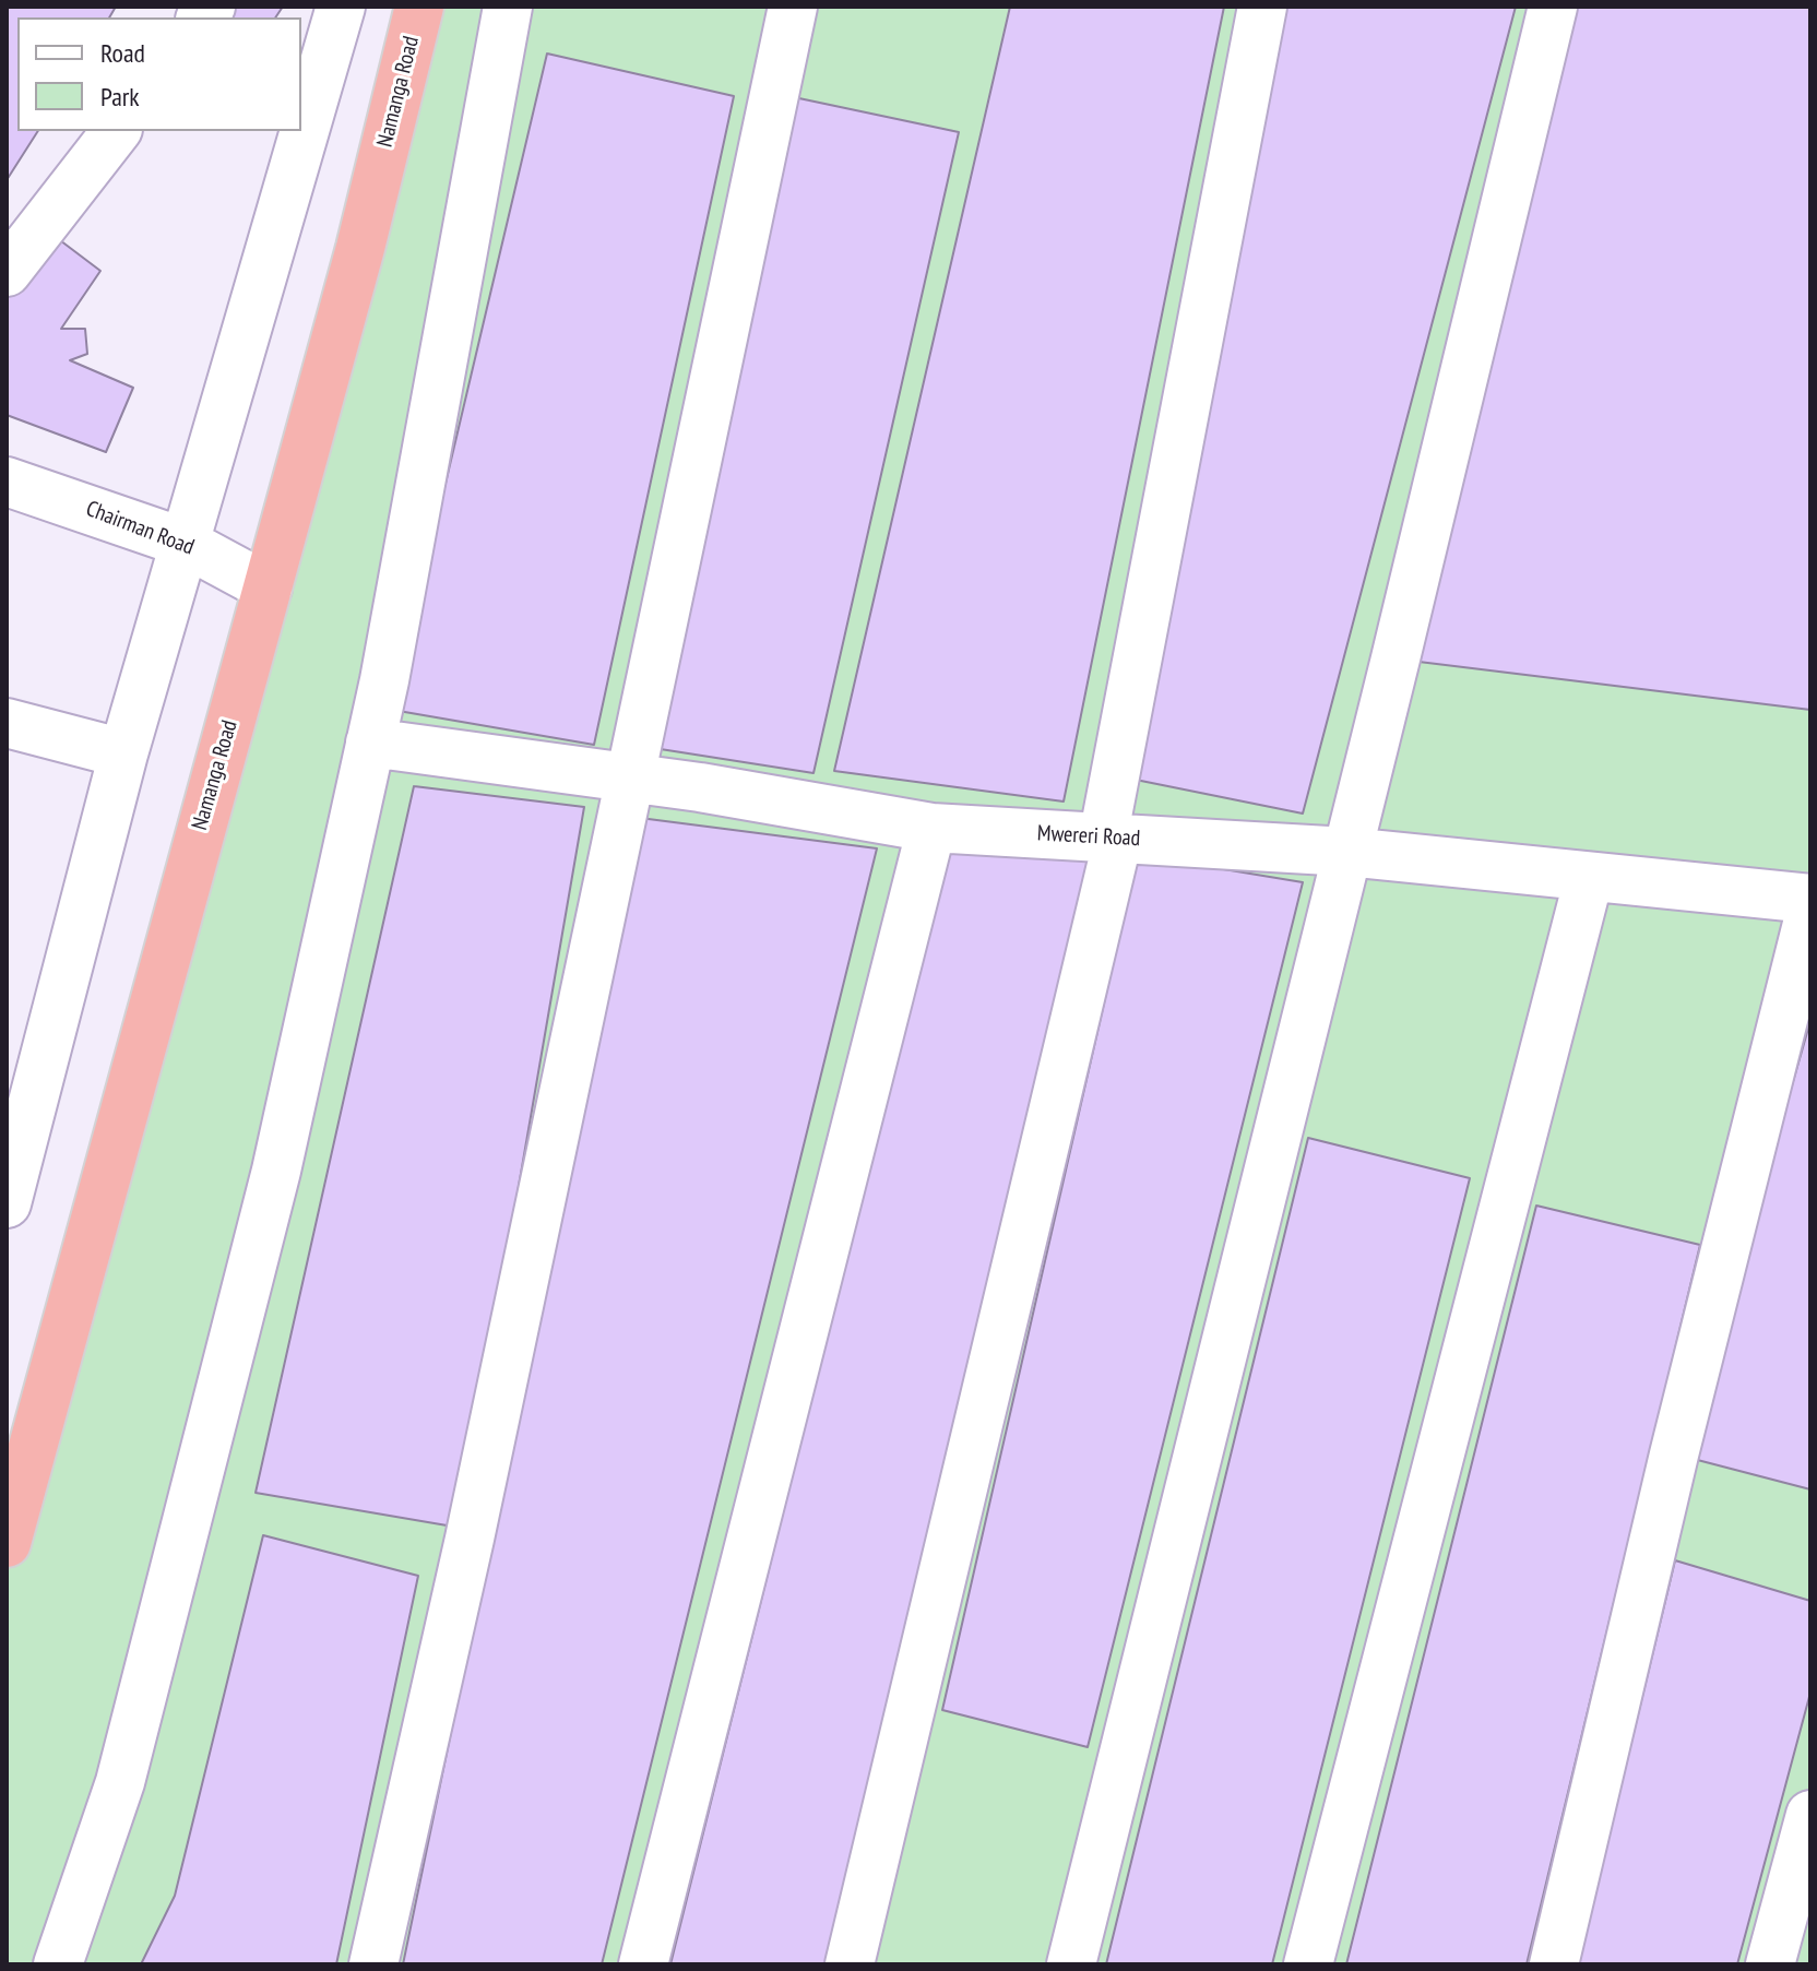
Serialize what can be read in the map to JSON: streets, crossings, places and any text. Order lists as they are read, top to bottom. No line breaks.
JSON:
{"streets":{"highway":["Namanga Road"],"street":["Chairman Road","Mwereri Road"]},"crossings":[["Namanga Road","Chairman Road"]],"legend":["Road","Park"]}
